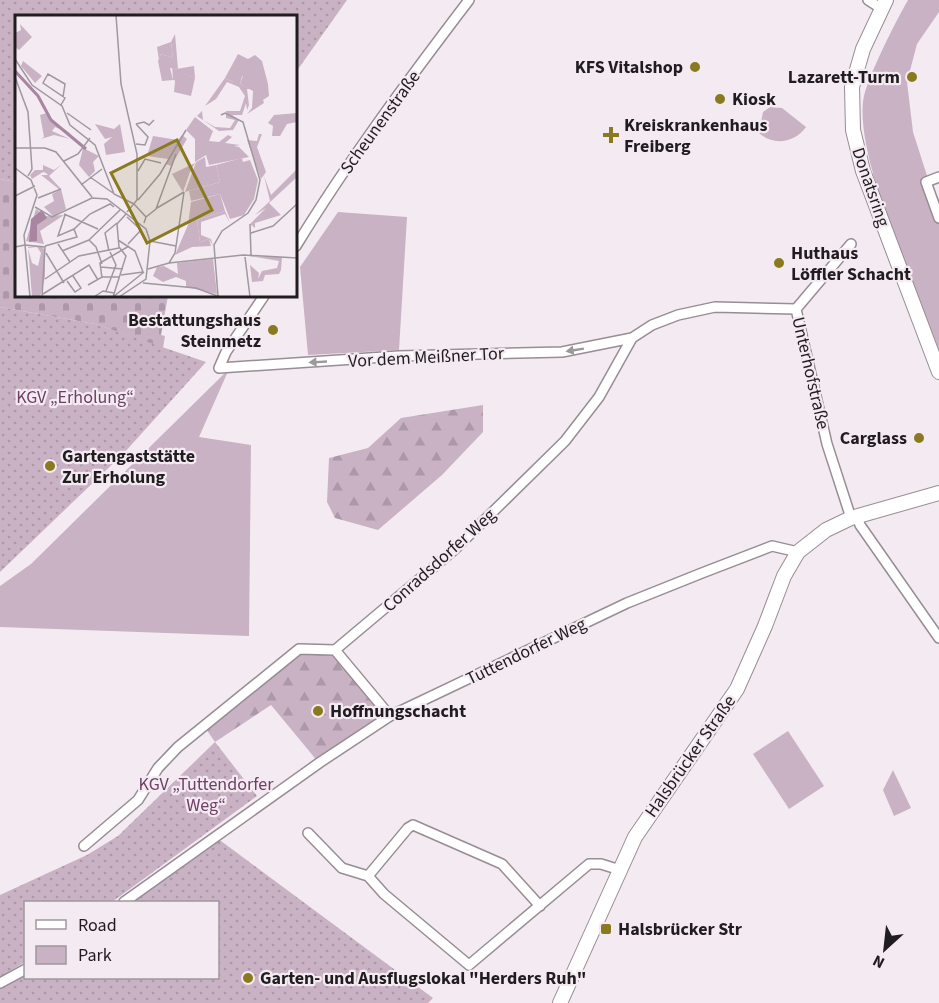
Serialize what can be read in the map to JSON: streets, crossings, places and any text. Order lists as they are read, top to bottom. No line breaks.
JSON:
{"streets":{"main road":["Donatsring","Halsbrücker Straße"],"street":["Scheunenstraße","Vor dem Meißner Tor","Unterhofstraße","Conradsdorfer Weg","Tuttendorfer Weg"]},"crossings":[["Vor dem Meißner Tor","Conradsdorfer Weg"],["Unterhofstraße","Halsbrücker Straße"],["Tuttendorfer Weg","Halsbrücker Straße"]],"parks":["KGV „Erholung“","KGV „Tuttendorfer Weg“"],"places":{"other":["KFS Vitalshop","Lazarett-Turm","Kiosk","Huthaus Löffler Schacht","Bestattungshaus Steinmetz","Carglass","Gartengaststätte Zur Erholung","Hoffnungschacht","Garten- und Ausflugslokal \"Herders Ruh\""],"health":["Kreiskrankenhaus Freiberg"],"transit":["Halsbrücker Str"]},"legend":["Road","Park"],"north":"bottom left"}
